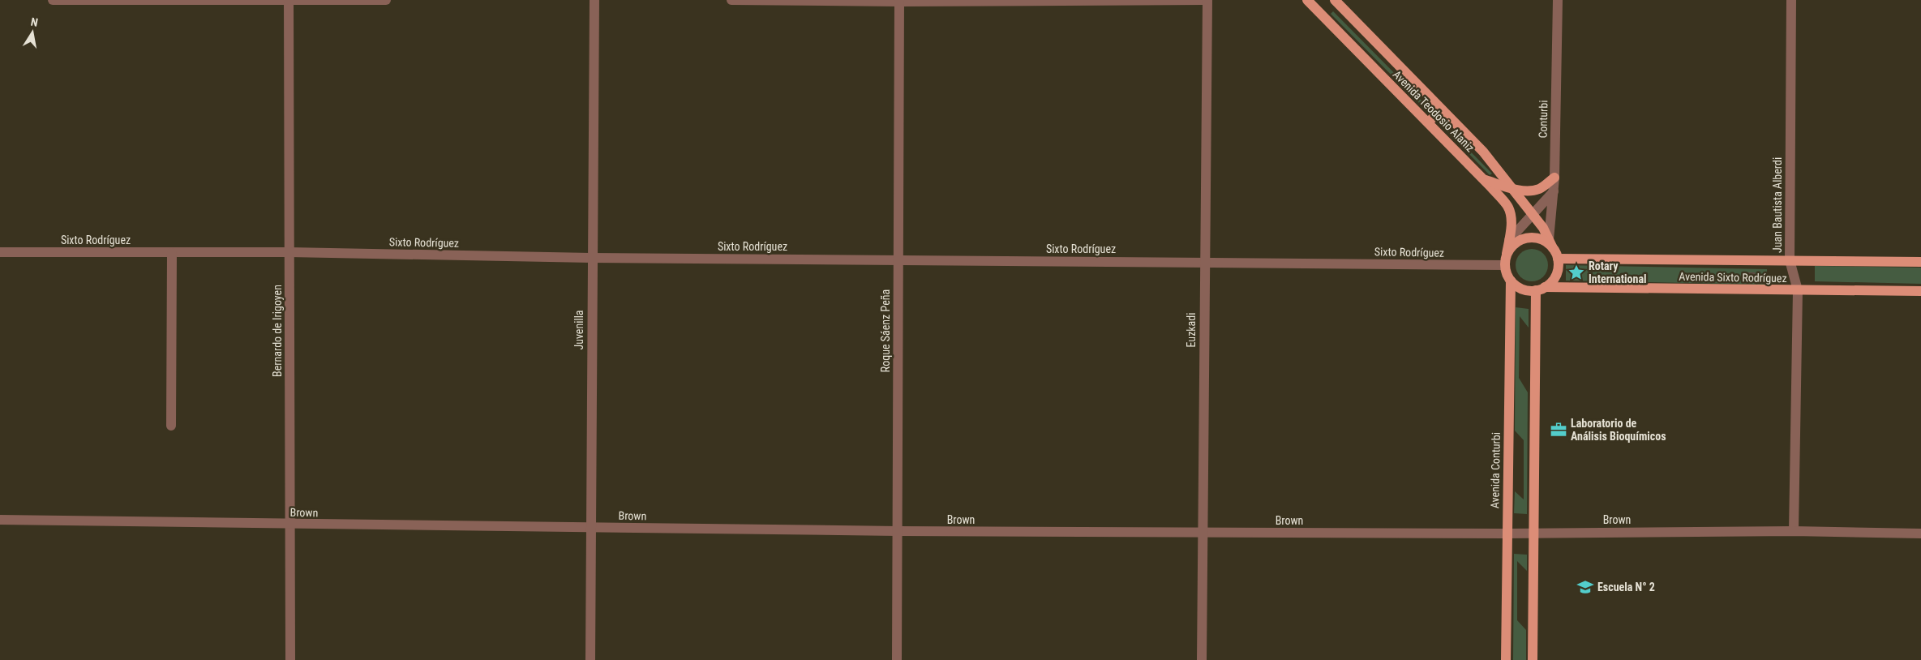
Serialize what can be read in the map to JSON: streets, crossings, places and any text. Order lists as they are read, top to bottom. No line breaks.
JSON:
{"streets":{"main road":["Avenida Teodosio Alaniz","Avenida Sixto Rodríguez","Avenida Conturbi"],"street":["Conturbi","Juan Bautista Alberdi","Sixto Rodríguez","Juvenilla","Euzkadi","Bernardo de Irigoyen","Roque Sáenz Peña","Brown"]},"crossings":[["Avenida Teodosio Alaniz","Conturbi"],["Avenida Teodosio Alaniz","Sixto Rodríguez"],["Avenida Teodosio Alaniz","Avenida Sixto Rodríguez"],["Avenida Teodosio Alaniz","Avenida Conturbi"],["Conturbi","Sixto Rodríguez"],["Conturbi","Avenida Sixto Rodríguez"],["Conturbi","Avenida Conturbi"],["Juan Bautista Alberdi","Avenida Sixto Rodríguez"],["Juan Bautista Alberdi","Brown"],["Sixto Rodríguez","Avenida Sixto Rodríguez"],["Sixto Rodríguez","Juvenilla"],["Sixto Rodríguez","Euzkadi"],["Sixto Rodríguez","Bernardo de Irigoyen"],["Sixto Rodríguez","Roque Sáenz Peña"],["Sixto Rodríguez","Avenida Conturbi"],["Avenida Sixto Rodríguez","Avenida Conturbi"],["Juvenilla","Brown"],["Euzkadi","Brown"],["Bernardo de Irigoyen","Brown"],["Roque Sáenz Peña","Brown"],["Avenida Conturbi","Brown"]],"places":{"place":["Rotary International"],"office":["Laboratorio de Análisis Bioquímicos"],"school or university":["Escuela N° 2"]},"north":"top"}
